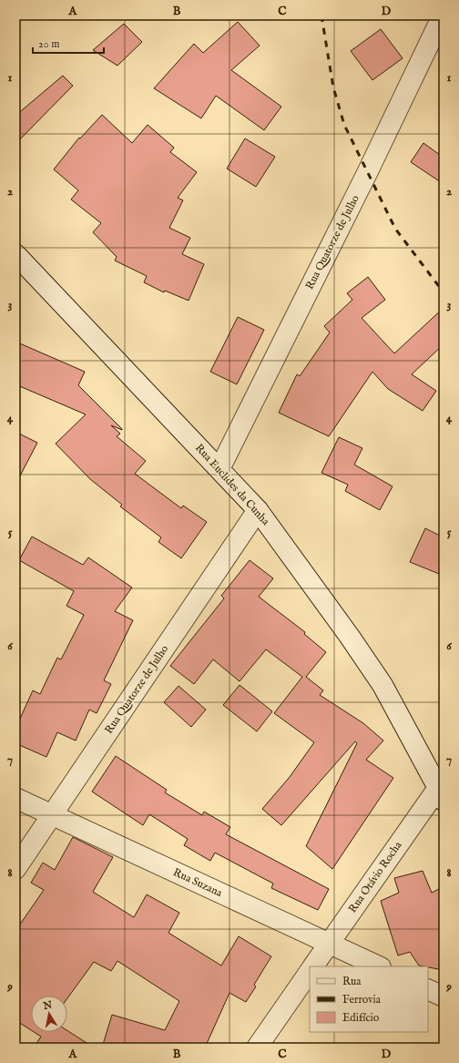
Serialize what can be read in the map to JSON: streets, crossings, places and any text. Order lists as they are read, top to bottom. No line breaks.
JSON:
{"streets":{"street":["Rua Quatorze de Julho","Rua Euclides da Cunha","Rua Otávio Rocha","Rua Suzana"]},"crossings":[["Rua Quatorze de Julho","Rua Euclides da Cunha"],["Rua Quatorze de Julho","Rua Suzana"],["Rua Euclides da Cunha","Rua Otávio Rocha"],["Rua Otávio Rocha","Rua Suzana"]],"legend":["Rua","Ferrovia","Edifício"],"scale_bar":"20 m","north":"top","grid":{"columns":["A","B","C","D"],"rows":["1","2","3","4","5","6","7","8","9"]}}
